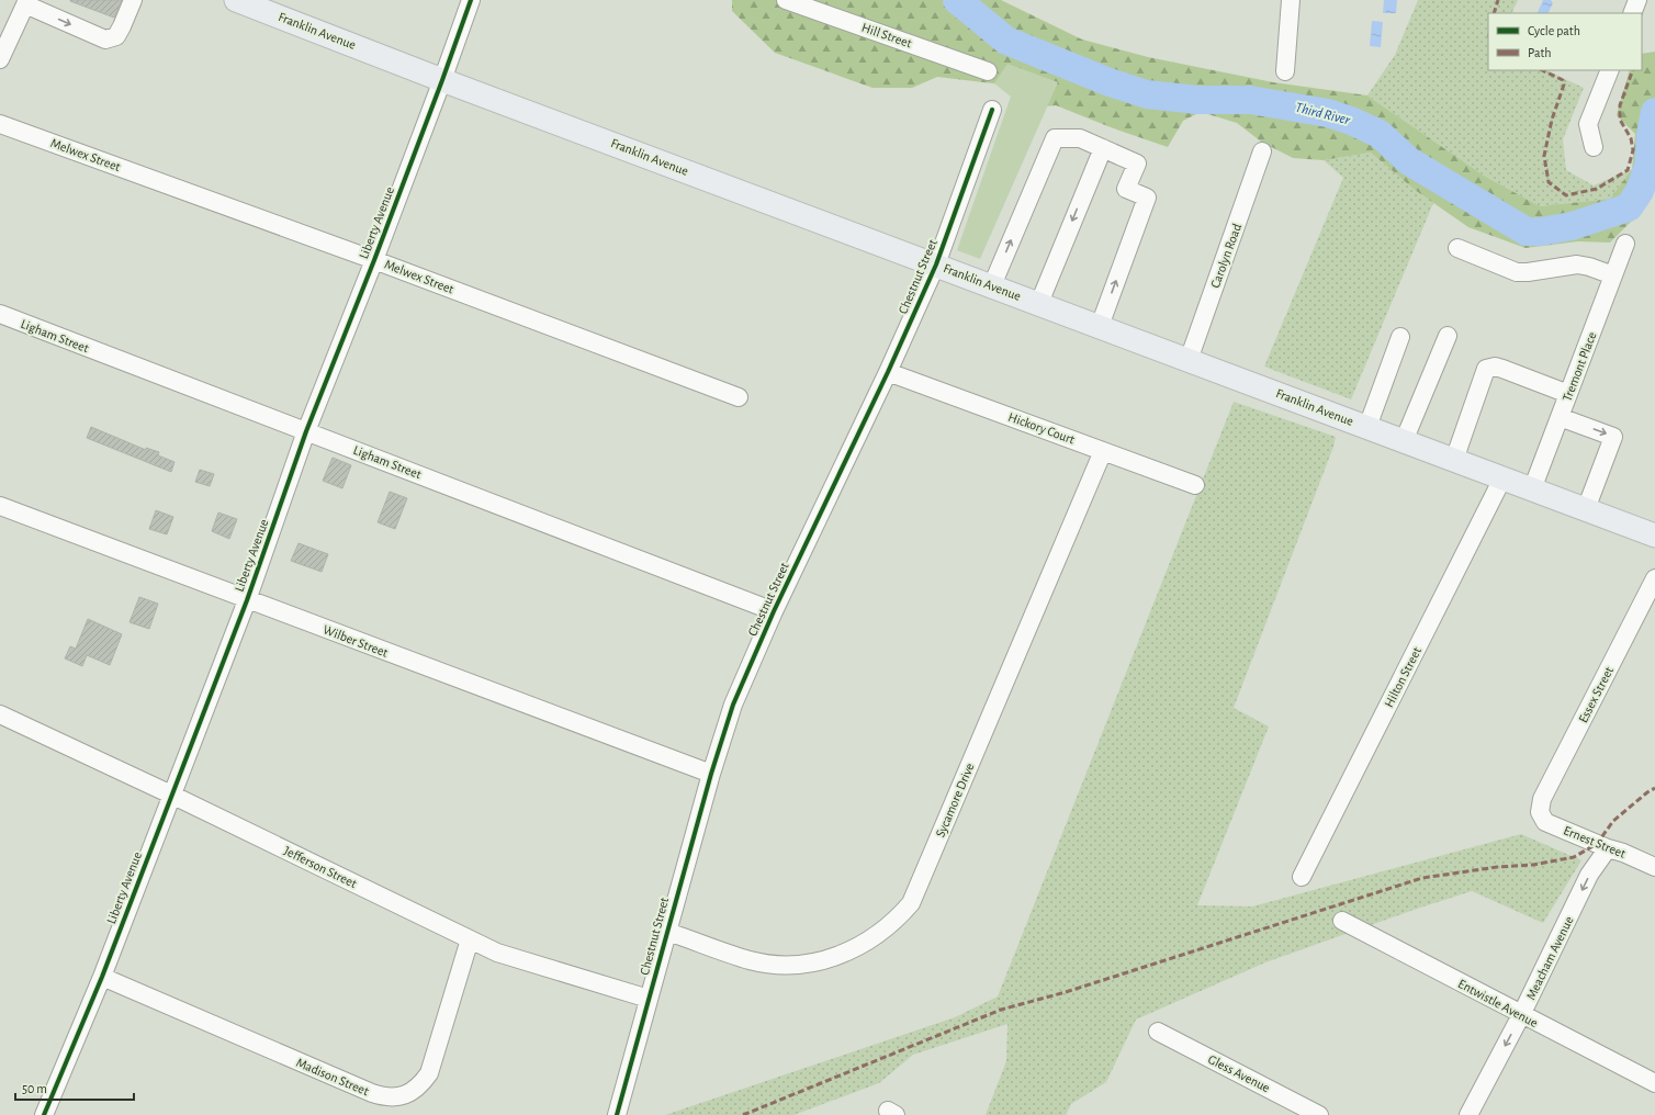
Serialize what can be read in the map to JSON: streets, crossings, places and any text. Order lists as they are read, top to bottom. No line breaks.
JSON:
{"streets":{"main road":["Franklin Avenue"],"street":["Hill Street","Melwex Street","Liberty Avenue","Carolyn Road","Chestnut Street","Ligham Street","Tremont Place","Hickory Court","Wilber Street","Hilton Street","Essex Street","Sycamore Drive","Ernest Street","Jefferson Street","Meacham Avenue","Entwistle Avenue","Gless Avenue","Madison Street"]},"crossings":[["Franklin Avenue","Liberty Avenue"],["Franklin Avenue","Carolyn Road"],["Franklin Avenue","Chestnut Street"],["Franklin Avenue","Tremont Place"],["Franklin Avenue","Hilton Street"],["Melwex Street","Liberty Avenue"],["Liberty Avenue","Ligham Street"],["Liberty Avenue","Wilber Street"],["Liberty Avenue","Jefferson Street"],["Liberty Avenue","Madison Street"],["Chestnut Street","Ligham Street"],["Chestnut Street","Hickory Court"],["Chestnut Street","Wilber Street"],["Chestnut Street","Sycamore Drive"],["Chestnut Street","Jefferson Street"],["Hickory Court","Sycamore Drive"],["Essex Street","Ernest Street"],["Ernest Street","Meacham Avenue"],["Jefferson Street","Madison Street"],["Meacham Avenue","Entwistle Avenue"]],"one_way":["Meacham Avenue"],"water":["Third River"],"legend":["Cycle path","Path"],"scale_bar":"50 m"}
